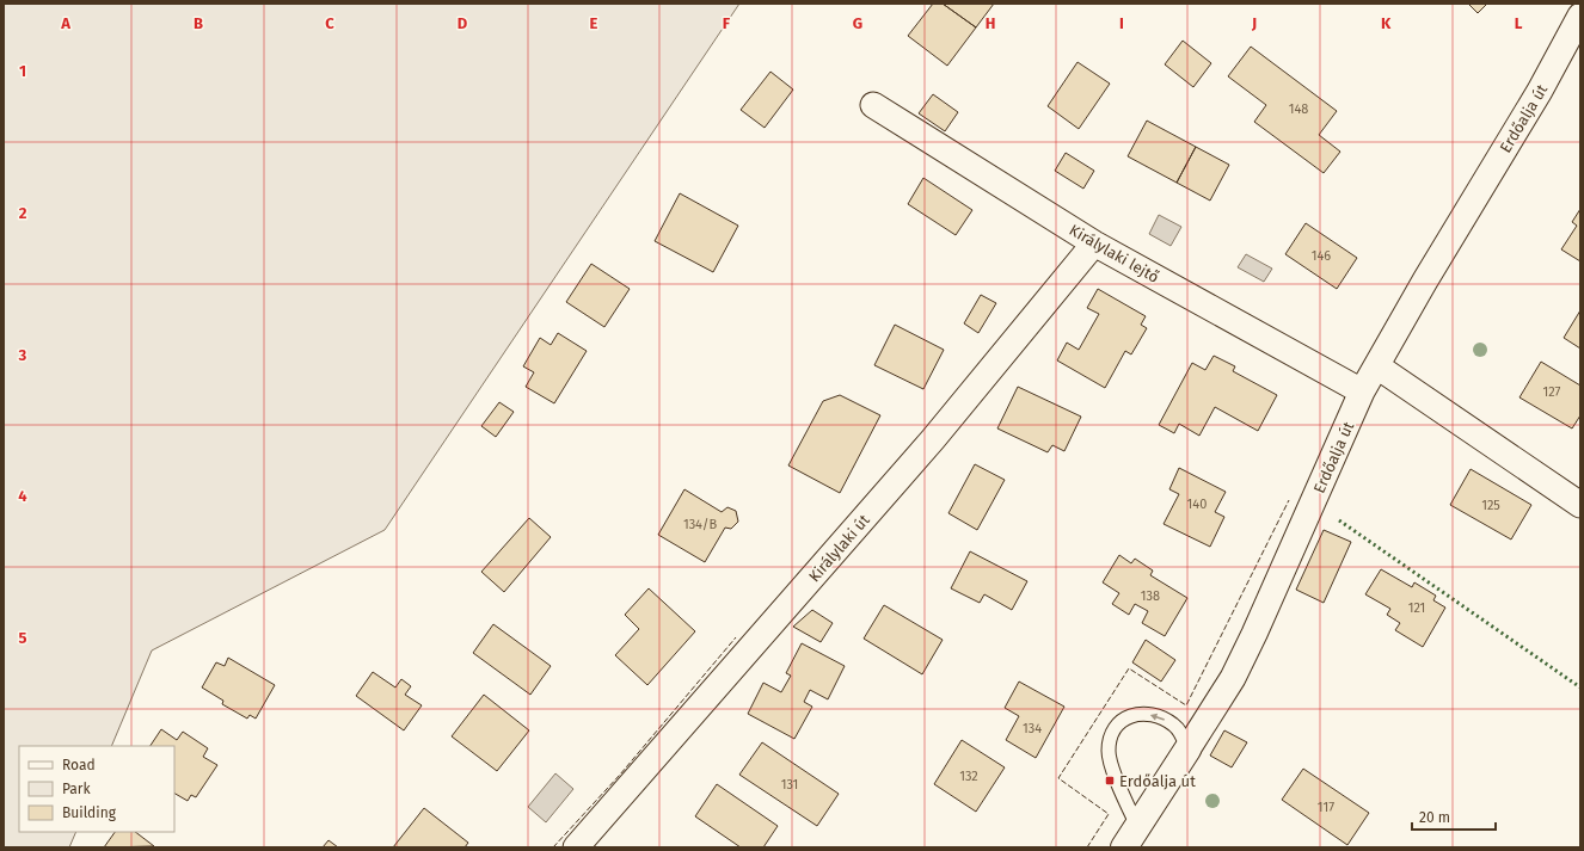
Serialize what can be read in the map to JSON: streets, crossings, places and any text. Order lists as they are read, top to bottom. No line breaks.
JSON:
{"streets":{"street":["Erdőalja út","Királylaki lejtő","Királylaki út"]},"crossings":[["Erdőalja út","Királylaki lejtő"],["Királylaki lejtő","Királylaki út"]],"places":{"transit":["Erdőalja út"]},"house_numbers":["148","146","127","140","125","134/B","138","121","134","132","131","117"],"legend":["Road","Park","Building"],"scale_bar":"20 m","grid":{"columns":["A","B","C","D","E","F","G","H","I","J","K","L"],"rows":["1","2","3","4","5"]}}
